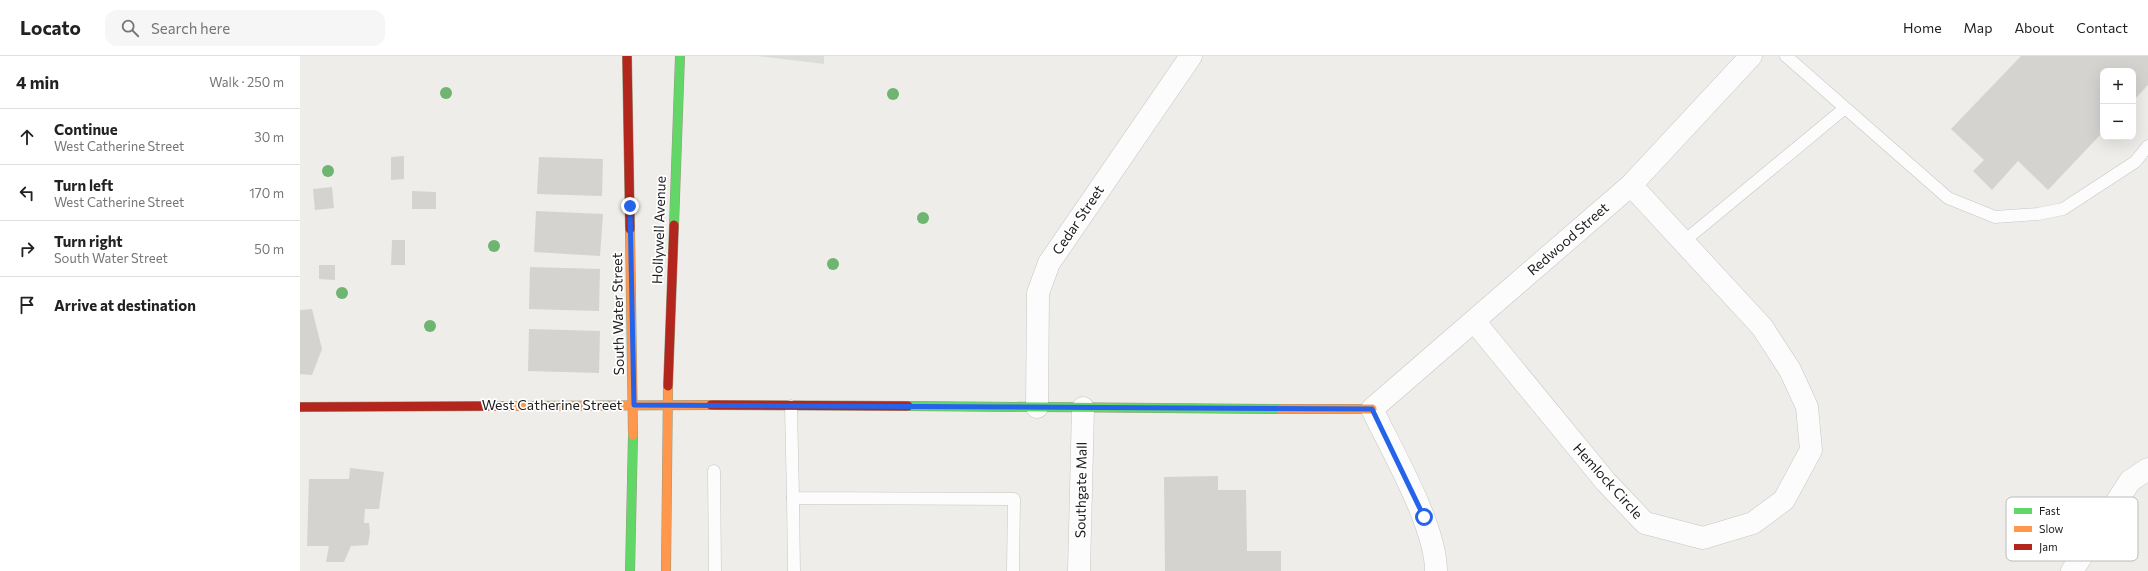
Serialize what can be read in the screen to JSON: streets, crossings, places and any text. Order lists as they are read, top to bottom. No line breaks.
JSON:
{"streets":{"street":["Cedar Street","Hollywell Avenue","Redwood Street","South Water Street","West Catherine Street","Hemlock Circle","Southgate Mall"]},"crossings":[["Cedar Street","West Catherine Street"],["Hollywell Avenue","West Catherine Street"],["Redwood Street","West Catherine Street"],["Redwood Street","Hemlock Circle"],["South Water Street","West Catherine Street"],["West Catherine Street","Southgate Mall"]],"legend":["Fast","Slow","Jam"],"page":{"header":"Locato","search":"Search here","nav":["Home","Map","About","Contact"],"heading":["4 min","Walk · 250 m"],"map_buttons":["+","−"],"list":[["Continue","West Catherine Street","30 m"],["Turn left","West Catherine Street","170 m"],["Turn right","South Water Street","50 m"],"Arrive at destination"]}}
